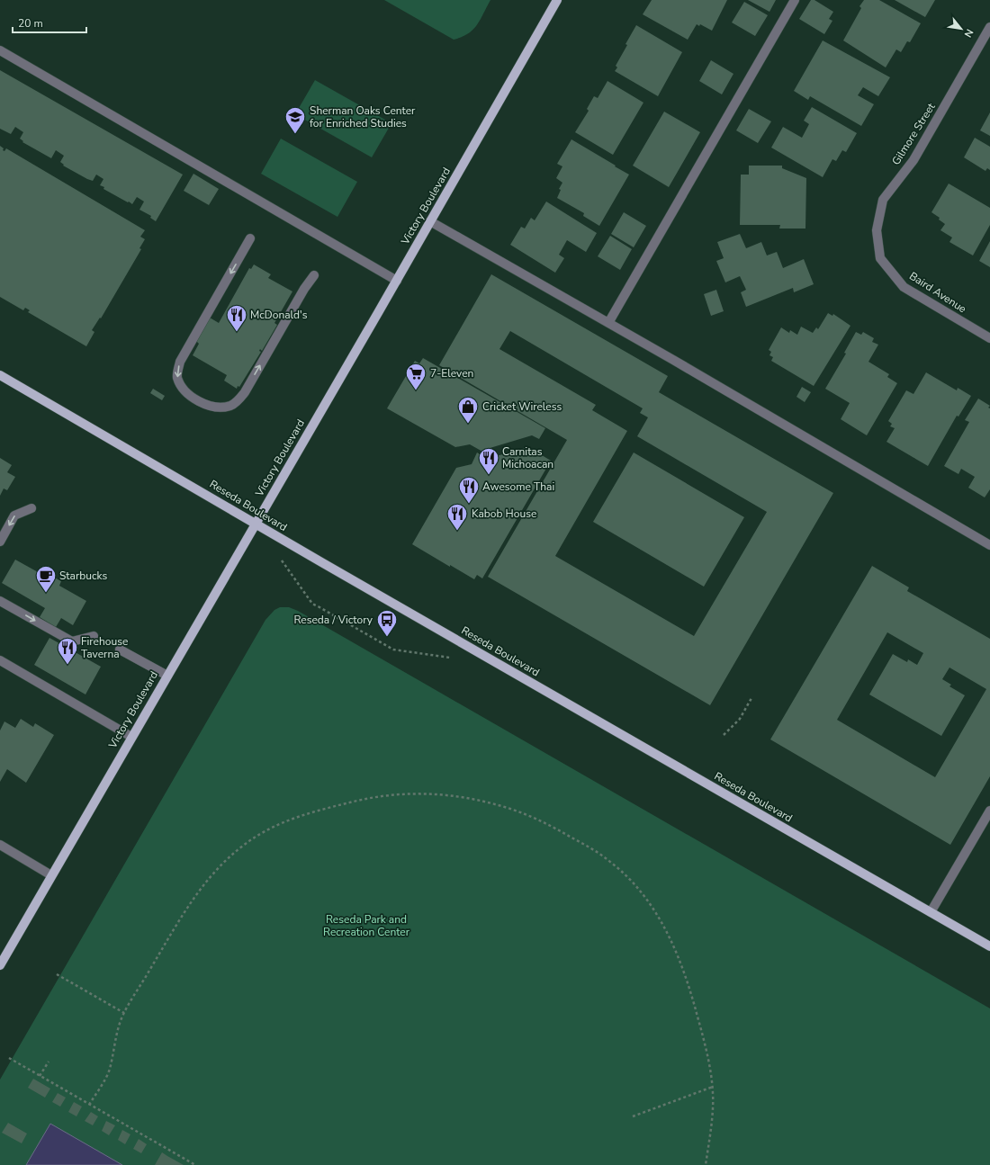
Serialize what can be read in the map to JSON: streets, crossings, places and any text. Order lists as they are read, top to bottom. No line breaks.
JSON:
{"streets":{"main road":["Victory Boulevard","Reseda Boulevard"],"street":["Gilmore Street","Baird Avenue"]},"crossings":[["Gilmore Street","Baird Avenue"],["Victory Boulevard","Reseda Boulevard"]],"parks":["Reseda Park and Recreation Center"],"places":{"school or university":["Sherman Oaks Center for Enriched Studies"],"restaurant":["McDonald's","Carnitas Michoacan","Awesome Thai","Kabob House","Firehouse Taverna"],"supermarket":["7-Eleven"],"shop":["Cricket Wireless"],"cafe":["Starbucks"],"bus stop":["Reseda / Victory"]},"scale_bar":"20 m","north":"bottom right"}
